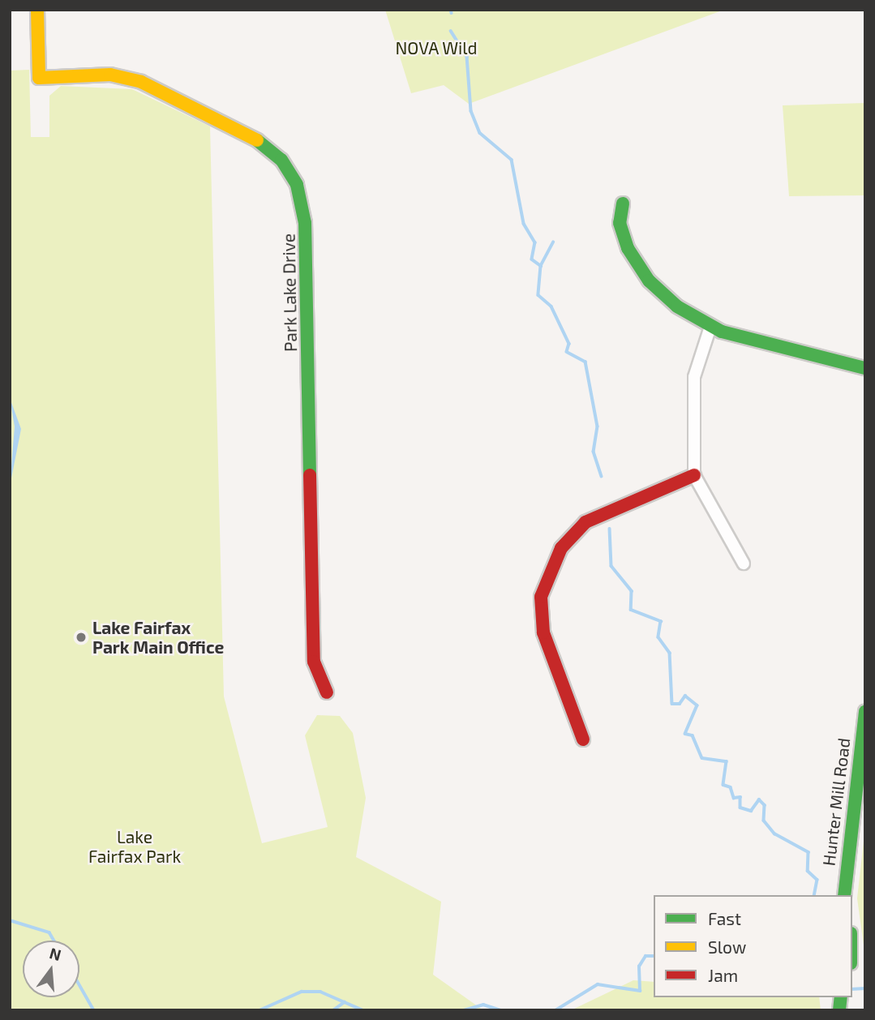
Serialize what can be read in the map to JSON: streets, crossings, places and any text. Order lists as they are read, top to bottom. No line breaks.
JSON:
{"streets":{"street":["Park Lake Drive","Hunter Mill Road"]},"parks":["NOVA Wild","Lake Fairfax Park"],"places":["Lake Fairfax Park Main Office"],"legend":["Fast","Slow","Jam"],"north":"top"}
